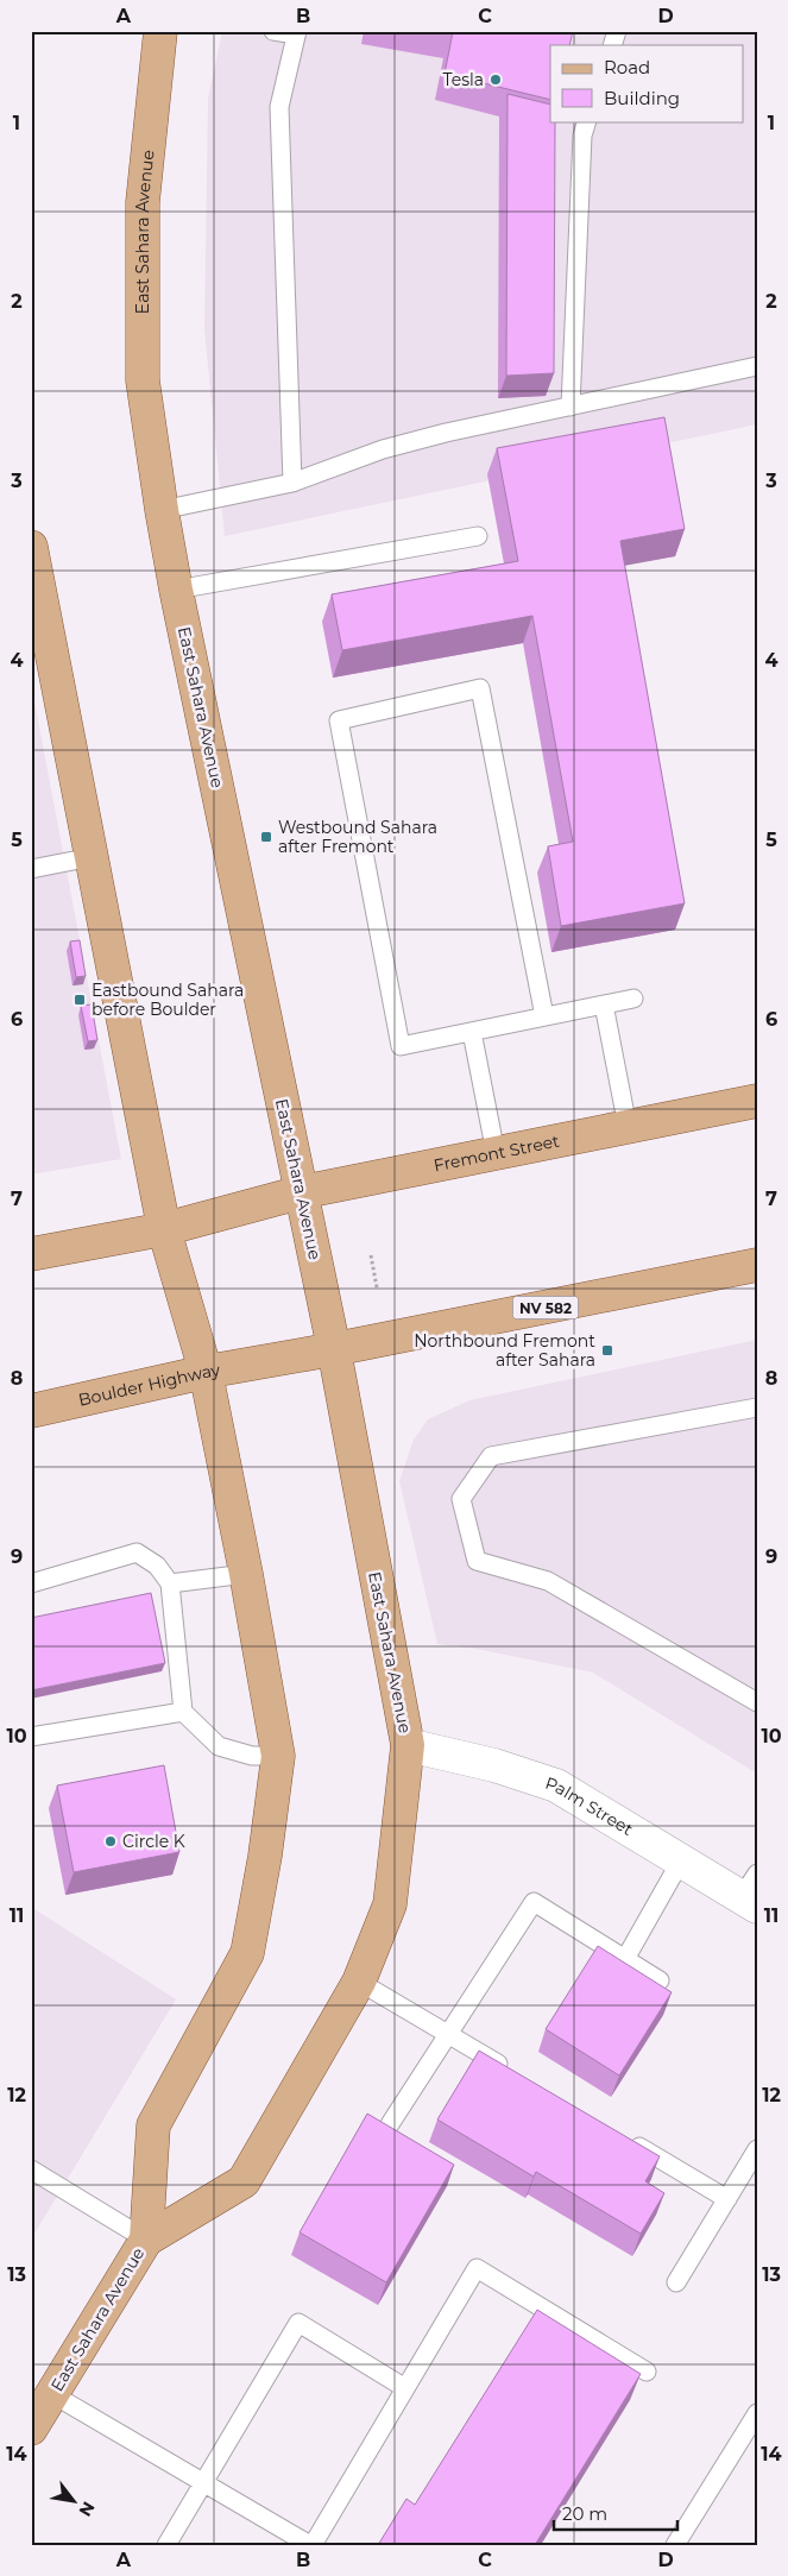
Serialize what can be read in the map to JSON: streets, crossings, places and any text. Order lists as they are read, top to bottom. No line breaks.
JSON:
{"streets":{"main road":["East Sahara Avenue","Fremont Street","NV 582","Boulder Highway"],"street":["Palm Street"]},"crossings":[["East Sahara Avenue","Fremont Street"],["East Sahara Avenue","NV 582"],["East Sahara Avenue","Boulder Highway"],["East Sahara Avenue","Palm Street"],["NV 582","Boulder Highway"]],"places":{"other":["Tesla","Circle K"],"transit":["Westbound Sahara after Fremont","Eastbound Sahara before Boulder","Northbound Fremont after Sahara"]},"legend":["Road","Building"],"scale_bar":"20 m","north":"bottom right","grid":{"columns":["A","B","C","D"],"rows":["1","2","3","4","5","6","7","8","9","10","11","12","13","14"]}}
